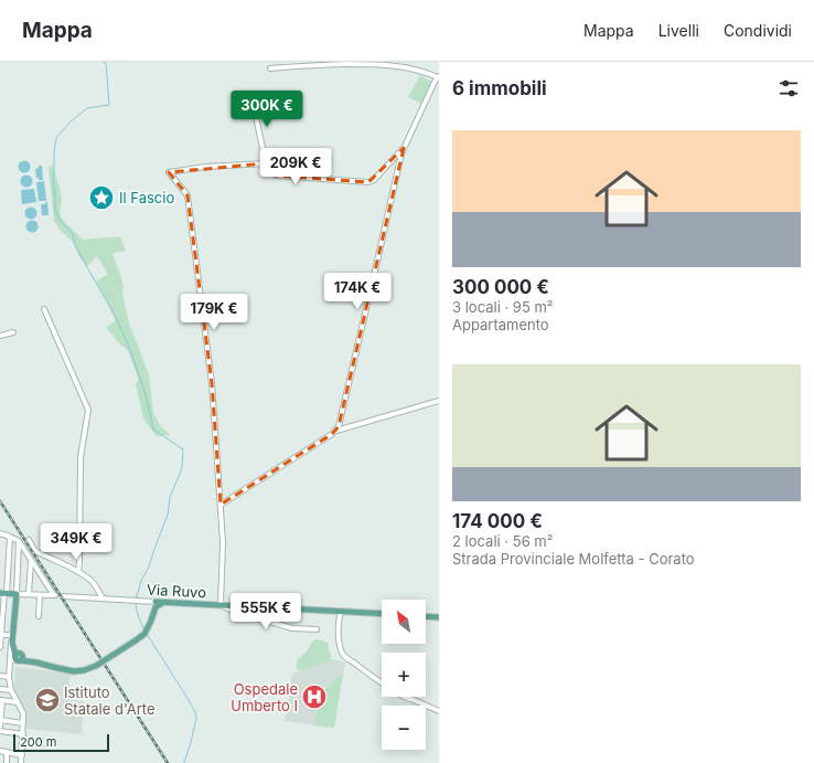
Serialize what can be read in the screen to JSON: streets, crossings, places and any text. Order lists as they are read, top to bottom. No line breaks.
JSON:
{"streets":{"main road":["Via Ruvo"]},"places":{"place":["Il Fascio"],"hospital":["Ospedale Umberto I"],"school or university":["Istituto Statale d'Arte"]},"scale_bar":"200 m","north":"top left","page":{"header":"Mappa","nav":["Mappa","Livelli","Condividi"],"heading":"6 immobili","price":["300K €","209K €","174K €","179K €","349K €","555K €"],"list":[{"name":"300 000 €","note":"3 locali · 95 m² · Appartamento"},{"name":"174 000 €","note":"2 locali · 56 m² · Strada Provinciale Molfetta - Corato"}],"map_buttons":["+","−"],"scale":"200 m"}}
